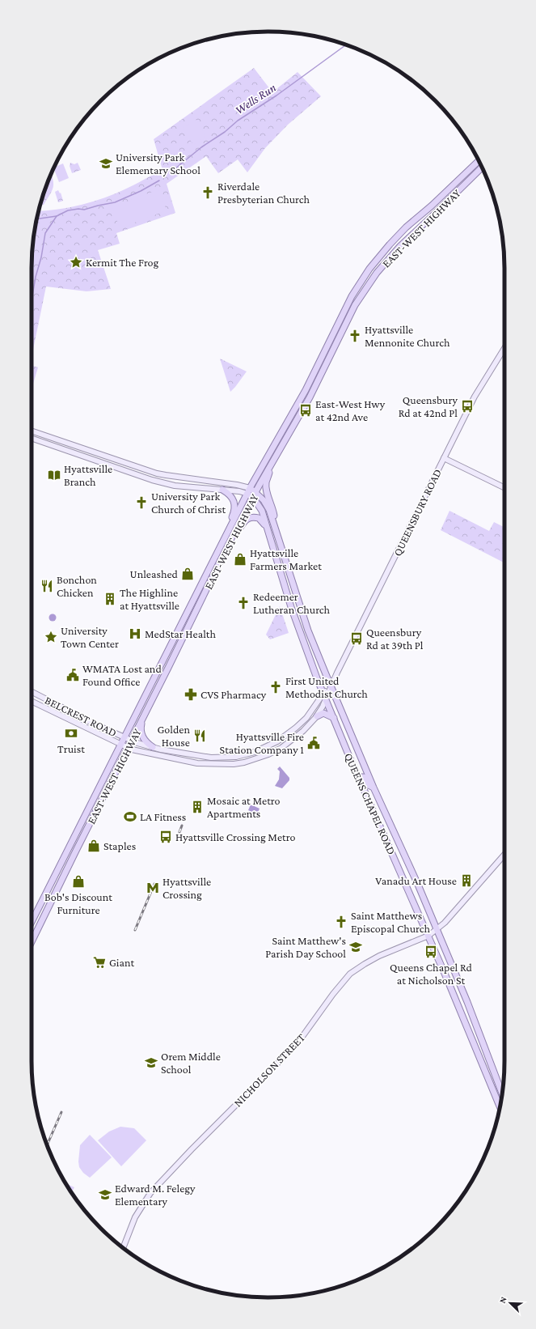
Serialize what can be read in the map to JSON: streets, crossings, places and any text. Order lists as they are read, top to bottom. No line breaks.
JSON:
{"streets":{"main road":["EAST-WEST HIGHWAY","QUEENSBURY ROAD","BELCREST ROAD","QUEENS CHAPEL ROAD","NICHOLSON STREET"]},"crossings":[["EAST-WEST HIGHWAY","BELCREST ROAD"],["EAST-WEST HIGHWAY","QUEENS CHAPEL ROAD"],["QUEENSBURY ROAD","BELCREST ROAD"],["QUEENSBURY ROAD","QUEENS CHAPEL ROAD"],["BELCREST ROAD","QUEENS CHAPEL ROAD"],["QUEENS CHAPEL ROAD","NICHOLSON STREET"]],"water":["Wells Run"],"places":{"school or university":["University Park Elementary School","Saint Matthew's Parish Day School","Orem Middle School","Edward M. Felegy Elementary"],"church":["Riverdale Presbyterian Church","Hyattsville Mennonite Church","University Park Church of Christ","Redeemer Lutheran Church","First United Methodist Church","Saint Matthews Episcopal Church"],"place":["Kermit The Frog","University Town Center"],"bus stop":["Queensbury Rd at 42nd Pl","East-West Hwy at 42nd Ave","Queensbury Rd at 39th Pl","Hyattsville Crossing Metro","Queens Chapel Rd at Nicholson St"],"library":["Hyattsville Branch"],"shop":["Hyattsville Farmers Market","Unleashed","Staples","Bob's Discount Furniture"],"restaurant":["Bonchon Chicken","Golden House"],"building":["The Highline at Hyattsville","Mosaic at Metro Apartments","Vanadu Art House"],"hospital":["MedStar Health"],"public building":["WMATA Lost and Found Office","Hyattsville Fire Station Company 1"],"pharmacy":["CVS Pharmacy"],"bank":["Truist"],"sports":["LA Fitness"],"metro station":["Hyattsville Crossing"],"supermarket":["Giant"]},"north":"top left"}
